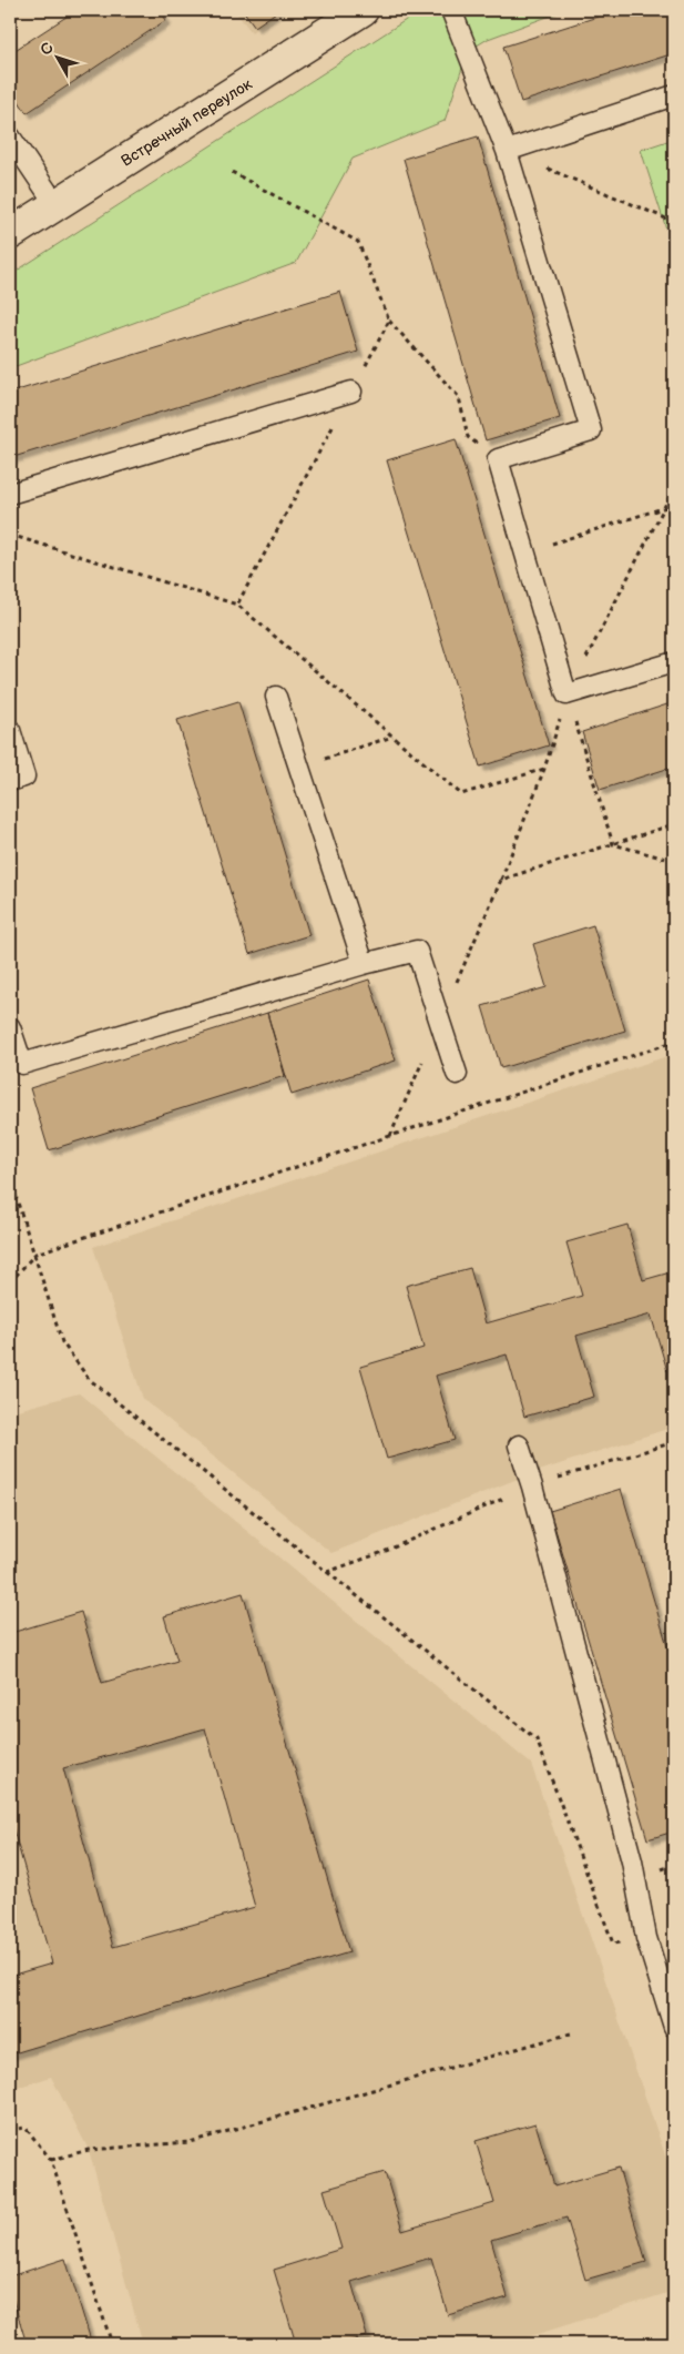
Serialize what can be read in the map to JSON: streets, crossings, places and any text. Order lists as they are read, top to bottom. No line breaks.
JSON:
{"streets":{"street":["Встречный переулок"]},"north":"top left"}
